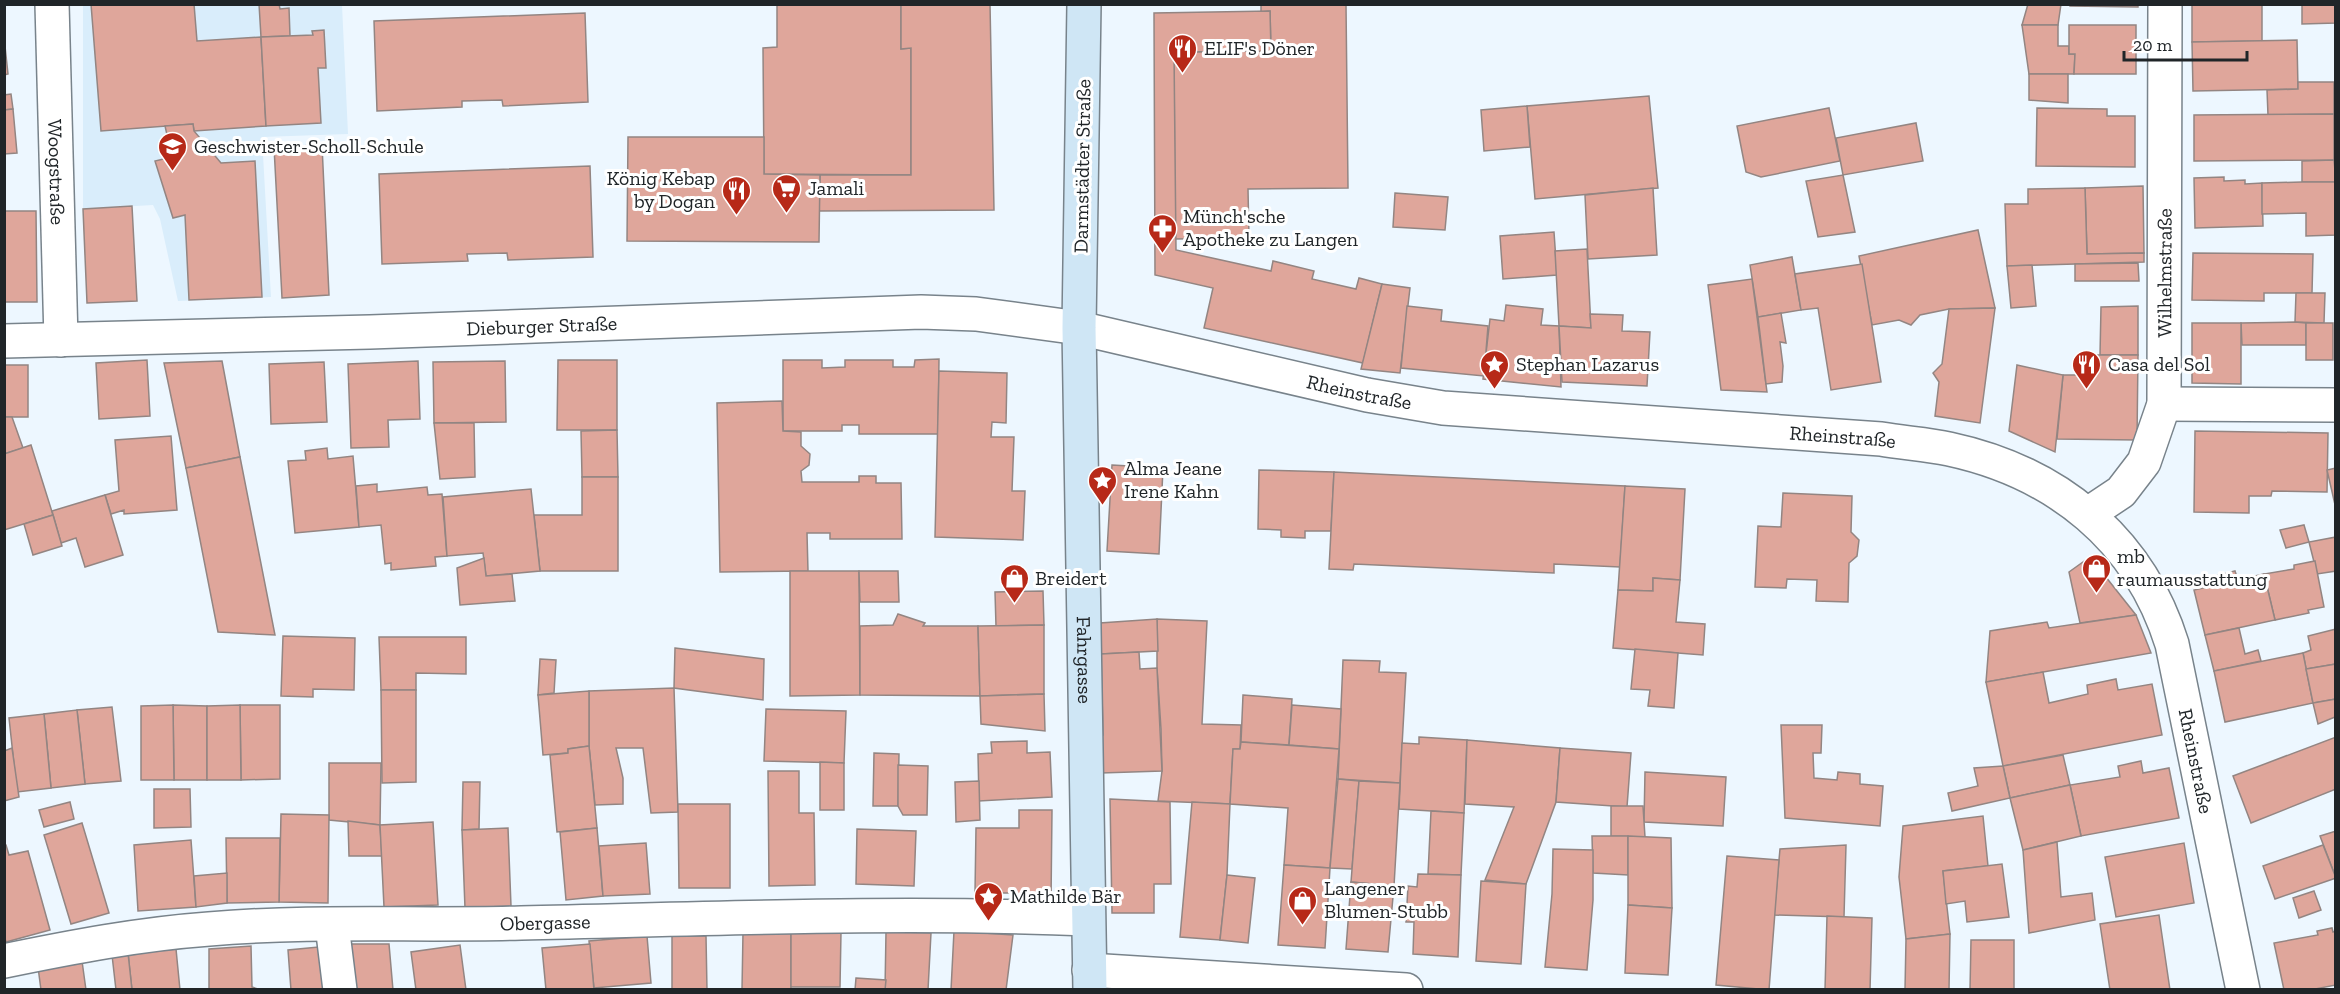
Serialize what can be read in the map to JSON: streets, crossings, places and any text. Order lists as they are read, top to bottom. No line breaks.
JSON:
{"streets":{"main road":["Darmstädter Straße","Fahrgasse"],"street":["Woogstraße","Wilhelmstraße","Dieburger Straße","Rheinstraße","Obergasse"]},"crossings":[["Darmstädter Straße","Dieburger Straße"],["Darmstädter Straße","Rheinstraße"],["Darmstädter Straße","Fahrgasse"],["Woogstraße","Dieburger Straße"],["Wilhelmstraße","Rheinstraße"],["Dieburger Straße","Rheinstraße"],["Dieburger Straße","Fahrgasse"],["Rheinstraße","Fahrgasse"],["Fahrgasse","Obergasse"]],"places":{"restaurant":["ELIF's Döner","König Kebap by Dogan","Casa del Sol"],"school or university":["Geschwister-Scholl-Schule"],"supermarket":["Jamali"],"pharmacy":["Münch'sche Apotheke zu Langen"],"place":["Stephan Lazarus","Alma Jeane Irene Kahn","Mathilde Bär"],"shop":["mb raumausstattung","Breidert","Langener Blumen-Stubb"]},"scale_bar":"20 m"}
